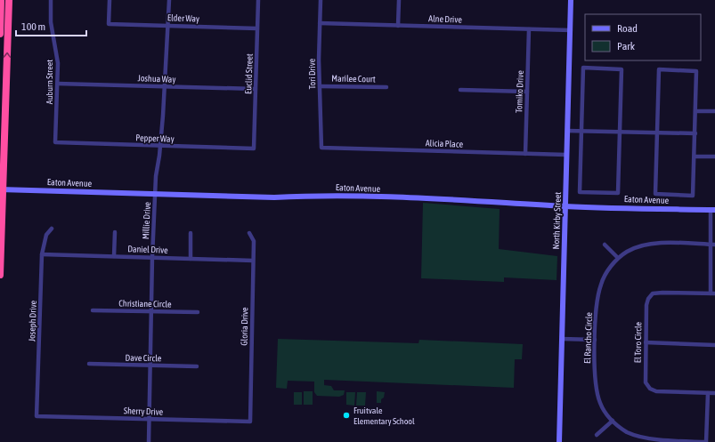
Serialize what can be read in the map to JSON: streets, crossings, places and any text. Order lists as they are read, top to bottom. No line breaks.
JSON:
{"streets":{"street":["Elder Way","Alne Drive","Euclid Street","Tori Drive","Joshua Way","Marilee Court","Auburn Street","Tomiko Drive","Pepper Way","Alicia Place","Eaton Avenue","Millie Drive","North Kirby Street","Daniel Drive","Christiane Circle","Joseph Drive","Gloria Drive","El Rancho Circle","El Toro Circle","Dave Circle","Sherry Drive"]},"crossings":[["Elder Way","Euclid Street"],["Elder Way","Millie Drive"],["Alne Drive","Tori Drive"],["Alne Drive","Tomiko Drive"],["Alne Drive","North Kirby Street"],["Euclid Street","Joshua Way"],["Euclid Street","Pepper Way"],["Tori Drive","Marilee Court"],["Tori Drive","Alicia Place"],["Joshua Way","Auburn Street"],["Joshua Way","Millie Drive"],["Auburn Street","Pepper Way"],["Tomiko Drive","Alicia Place"],["Pepper Way","Millie Drive"],["Alicia Place","North Kirby Street"],["Eaton Avenue","Millie Drive"],["Eaton Avenue","North Kirby Street"],["Millie Drive","Daniel Drive"],["Millie Drive","Christiane Circle"],["Millie Drive","Dave Circle"],["Millie Drive","Sherry Drive"],["Daniel Drive","Joseph Drive"],["Daniel Drive","Gloria Drive"],["Joseph Drive","Sherry Drive"],["Gloria Drive","Sherry Drive"]],"places":["Fruitvale Elementary School"],"legend":["Road","Park"],"scale_bar":"100 m"}
